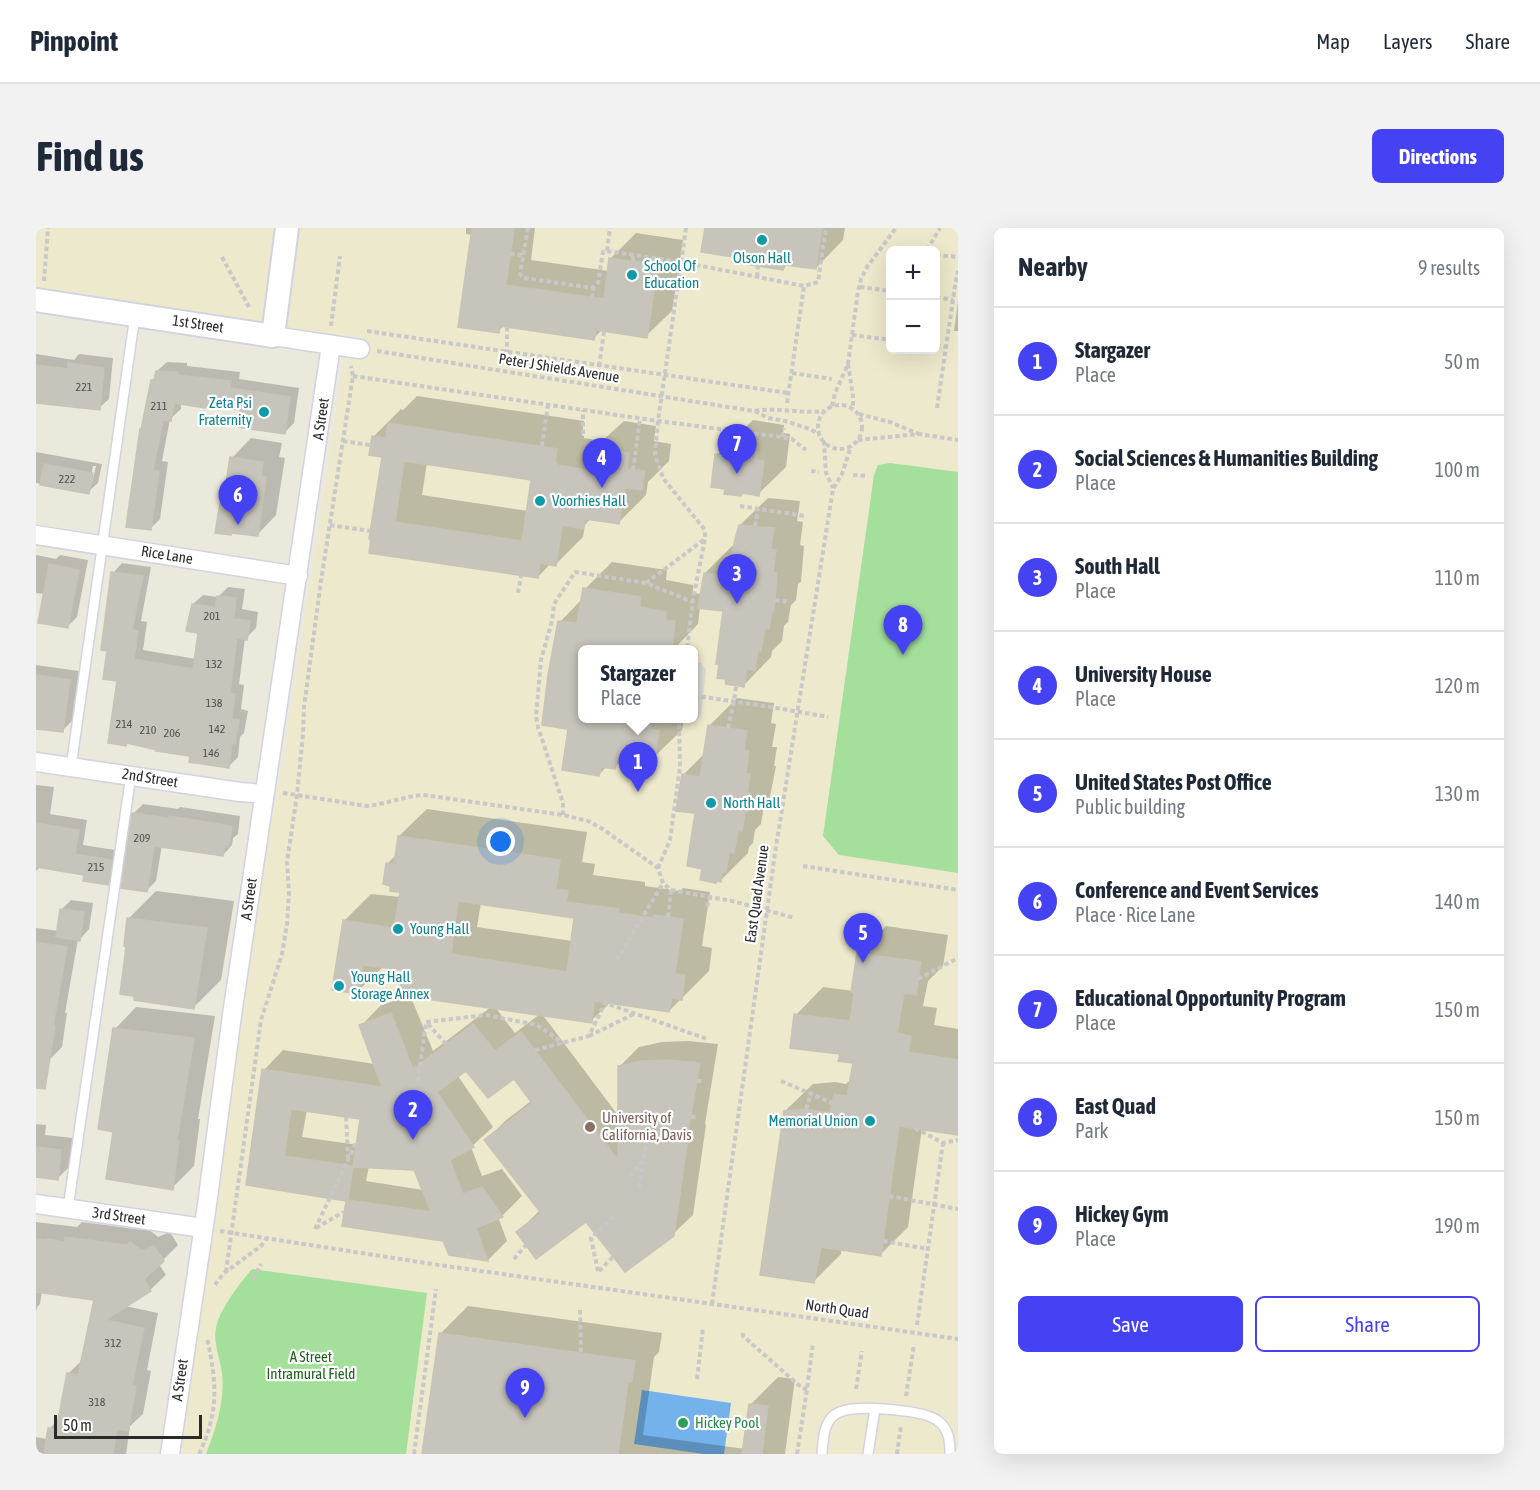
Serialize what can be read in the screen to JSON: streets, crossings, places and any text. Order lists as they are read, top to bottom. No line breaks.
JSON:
{"streets":{"street":["1st Street","A Street","Rice Lane","2nd Street","3rd Street"],"path":["Peter J Shields Avenue","East Quad Avenue","North Quad"]},"crossings":[["1st Street","Peter J Shields Avenue"],["1st Street","A Street"],["Peter J Shields Avenue","East Quad Avenue"],["A Street","Rice Lane"],["A Street","2nd Street"],["A Street","3rd Street"],["A Street","North Quad"],["East Quad Avenue","North Quad"],["3rd Street","North Quad"]],"parks":["A Street Intramural Field"],"places":["Olson Hall","School Of Education","Zeta Psi Fraternity","Voorhies Hall","North Hall","Young Hall","Young Hall Storage Annex","Memorial Union","University of California, Davis","Hickey Pool"],"house_numbers":["221","211","222","201","132","138","214","142","210","206","146","209","215","312","318"],"scale_bar":"50 m","page":{"header":"Pinpoint","nav":["Map","Layers","Share"],"buttons":["Directions",["Save","Share"]],"title":"Find us","heading":["Nearby","9 results"],"map_buttons":["+","−"],"list":[{"mark":"1","name":"Stargazer","note":"Place","value":"50 m"},{"mark":"2","name":"Social Sciences & Humanities Building","note":"Place","value":"100 m"},{"mark":"3","name":"South Hall","note":"Place","value":"110 m"},{"mark":"4","name":"University House","note":"Place","value":"120 m"},{"mark":"5","name":"United States Post Office","note":"Public building","value":"130 m"},{"mark":"6","name":"Conference and Event Services","note":"Place · Rice Lane","value":"140 m"},{"mark":"7","name":"Educational Opportunity Program","note":"Place","value":"150 m"},{"mark":"8","name":"East Quad","note":"Park","value":"150 m"},{"mark":"9","name":"Hickey Gym","note":"Place","value":"190 m"}],"pins":["7","4","6","3","8","1","5","2","9"],"popup":["Stargazer","Place"],"scale":"50 m"}}
